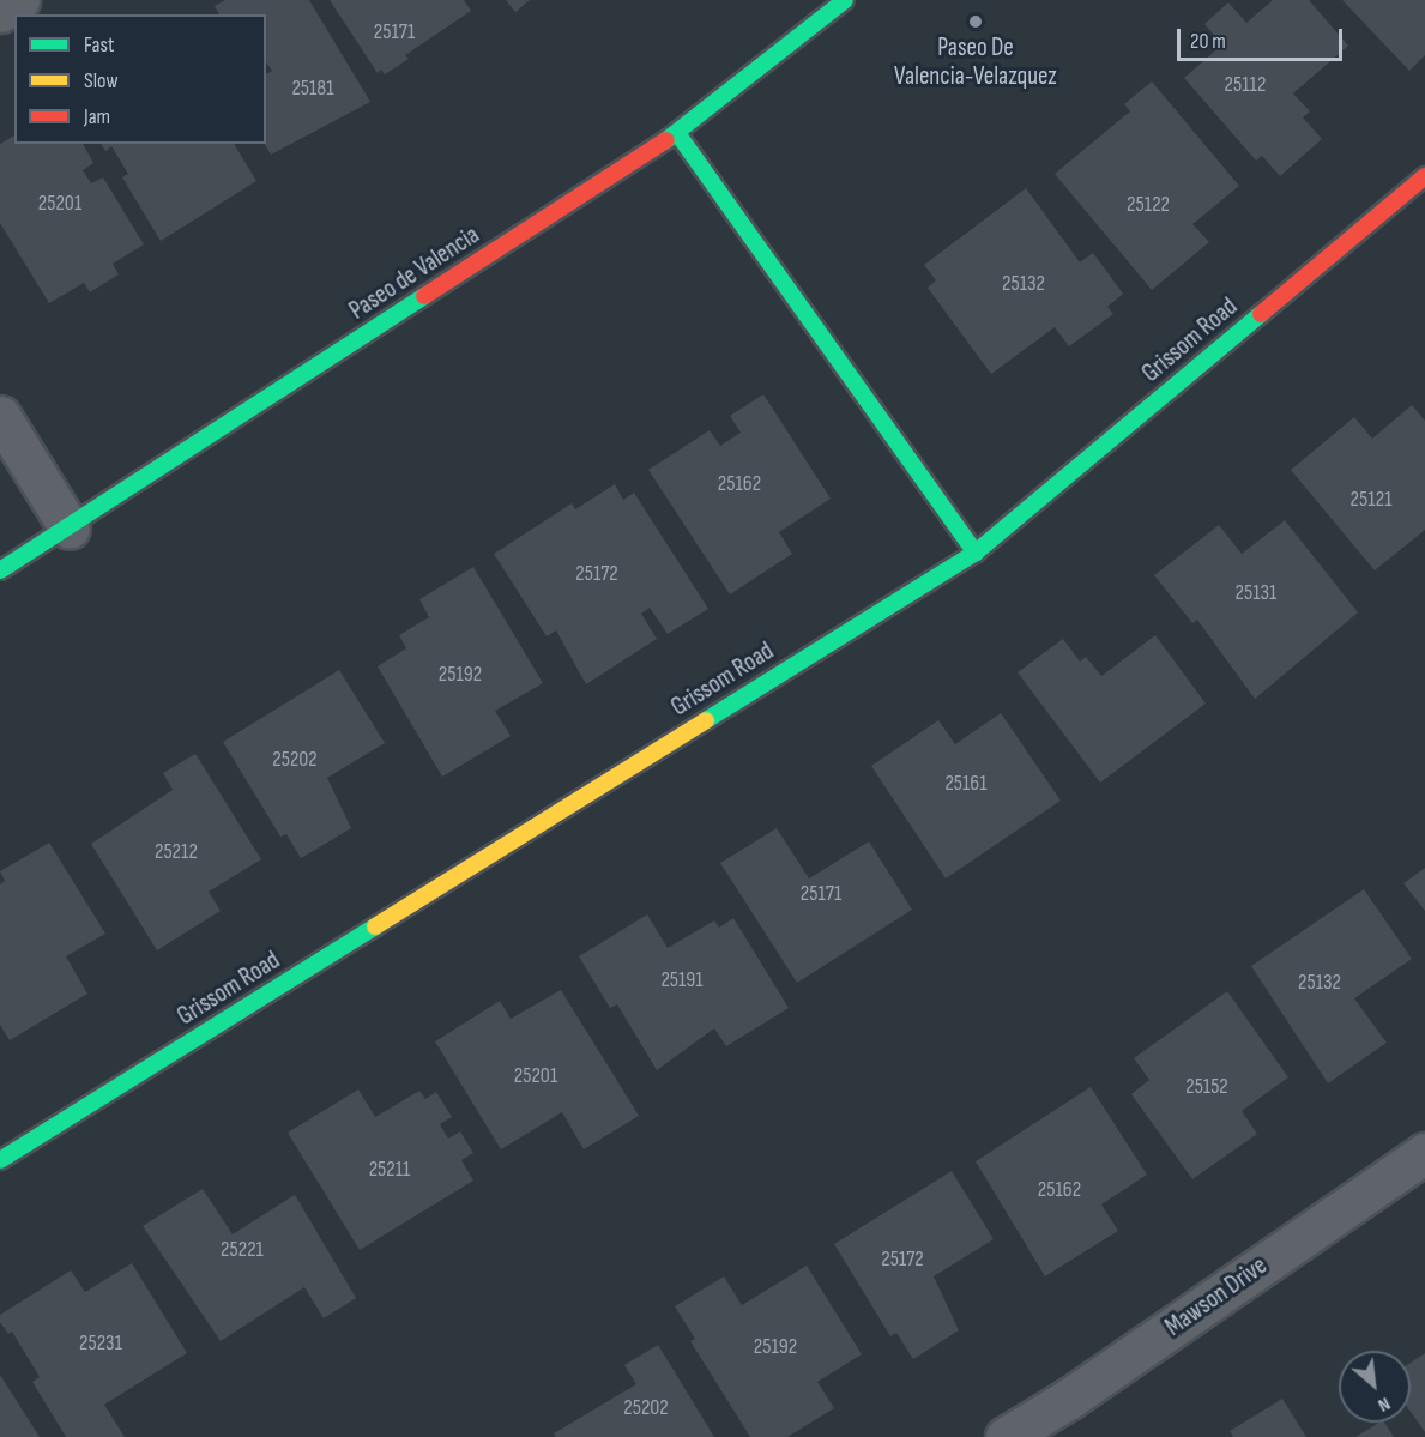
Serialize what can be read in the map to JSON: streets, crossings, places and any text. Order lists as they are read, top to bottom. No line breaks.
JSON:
{"streets":{"street":["Paseo de Valencia","Grissom Road","Mawson Drive"]},"places":["Paseo De Valencia-Velazquez"],"house_numbers":["25171","25112","25181","25201","25122","25132","25162","25121","25172","25131","25192","25202","25161","25212","25171","25191","25132","25201","25152","25211","25162","25221","25172","25231","25192","25202"],"legend":["Fast","Slow","Jam"],"scale_bar":"20 m","north":"bottom right"}
